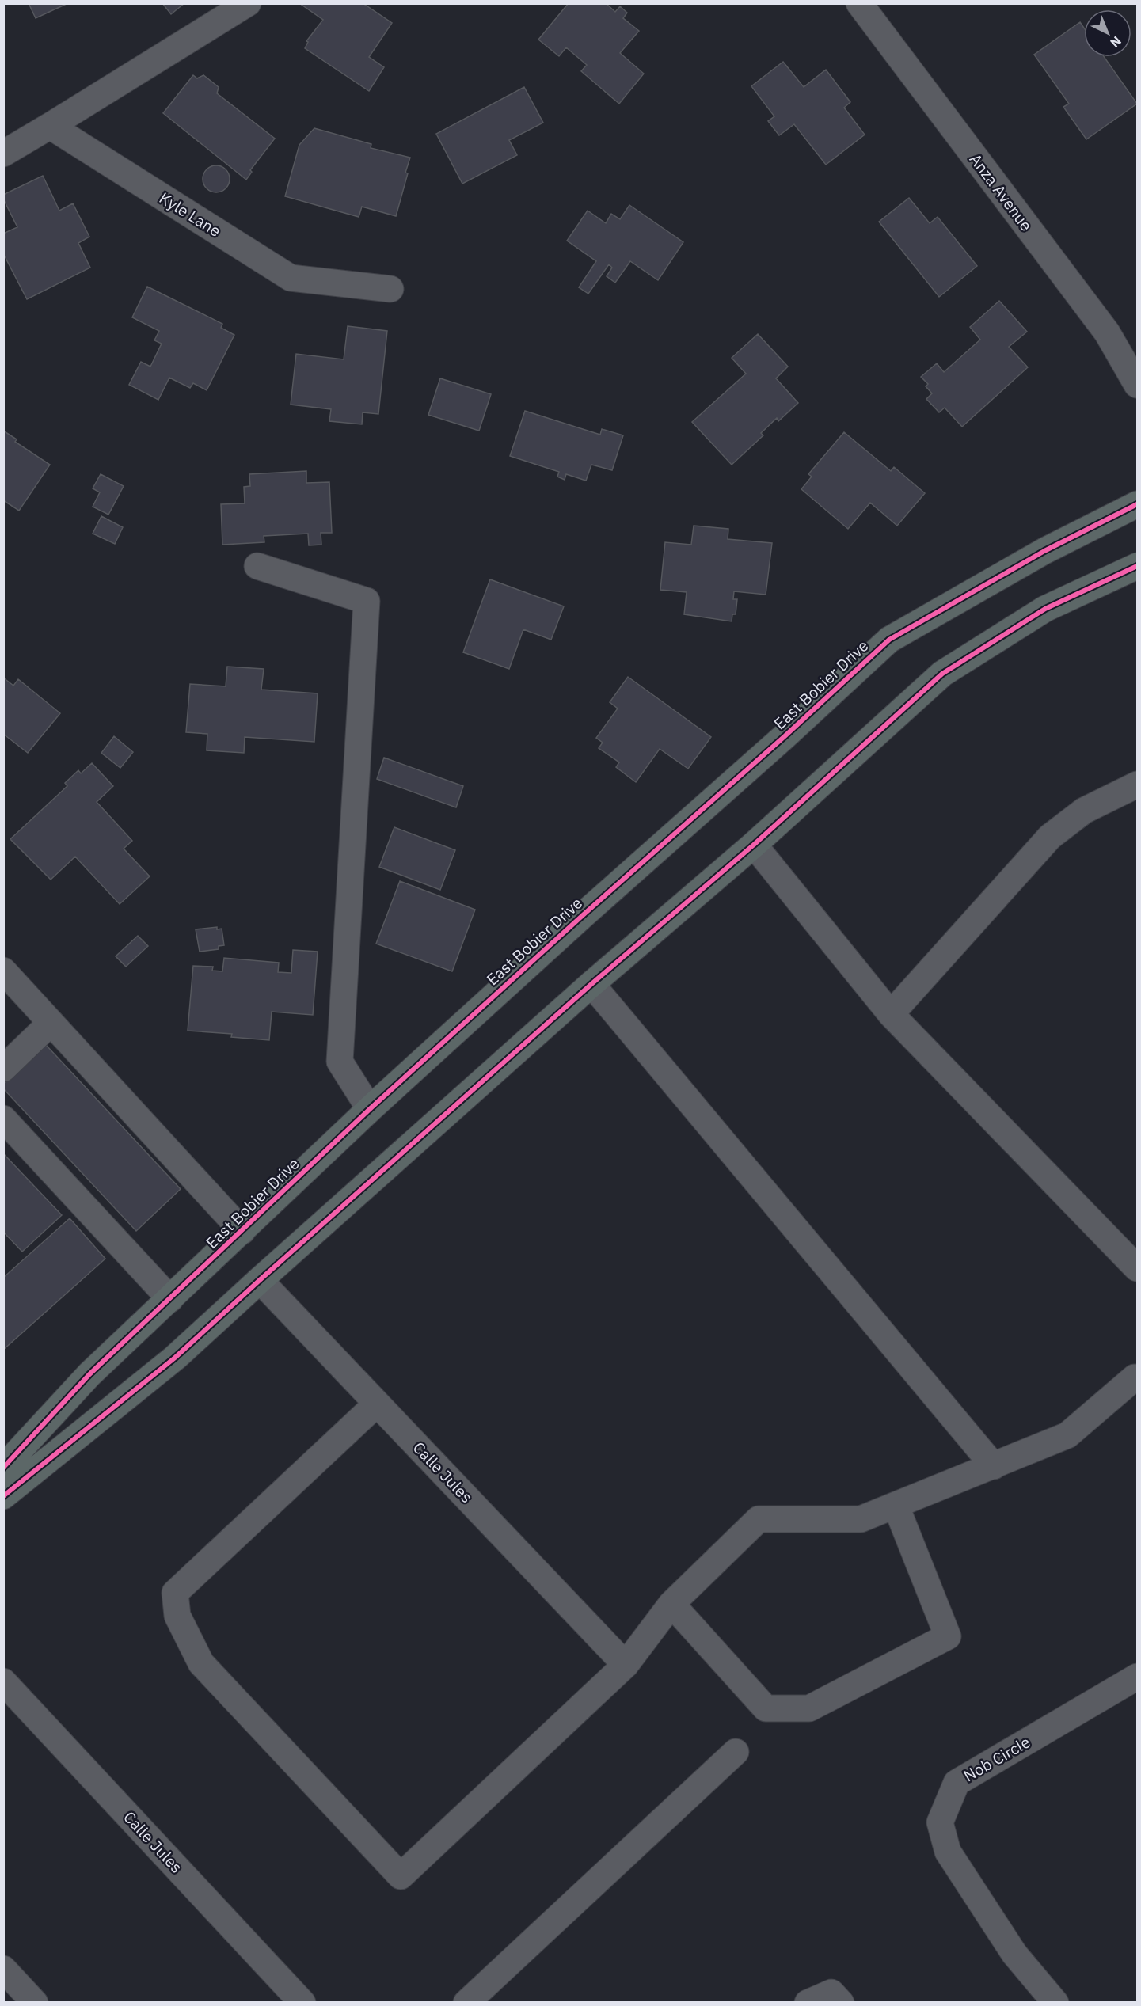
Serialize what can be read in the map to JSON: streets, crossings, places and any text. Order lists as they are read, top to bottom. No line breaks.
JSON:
{"streets":{"main road":["East Bobier Drive"],"street":["Anza Avenue","Kyle Lane","Calle Jules","Nob Circle"]},"north":"bottom right"}
